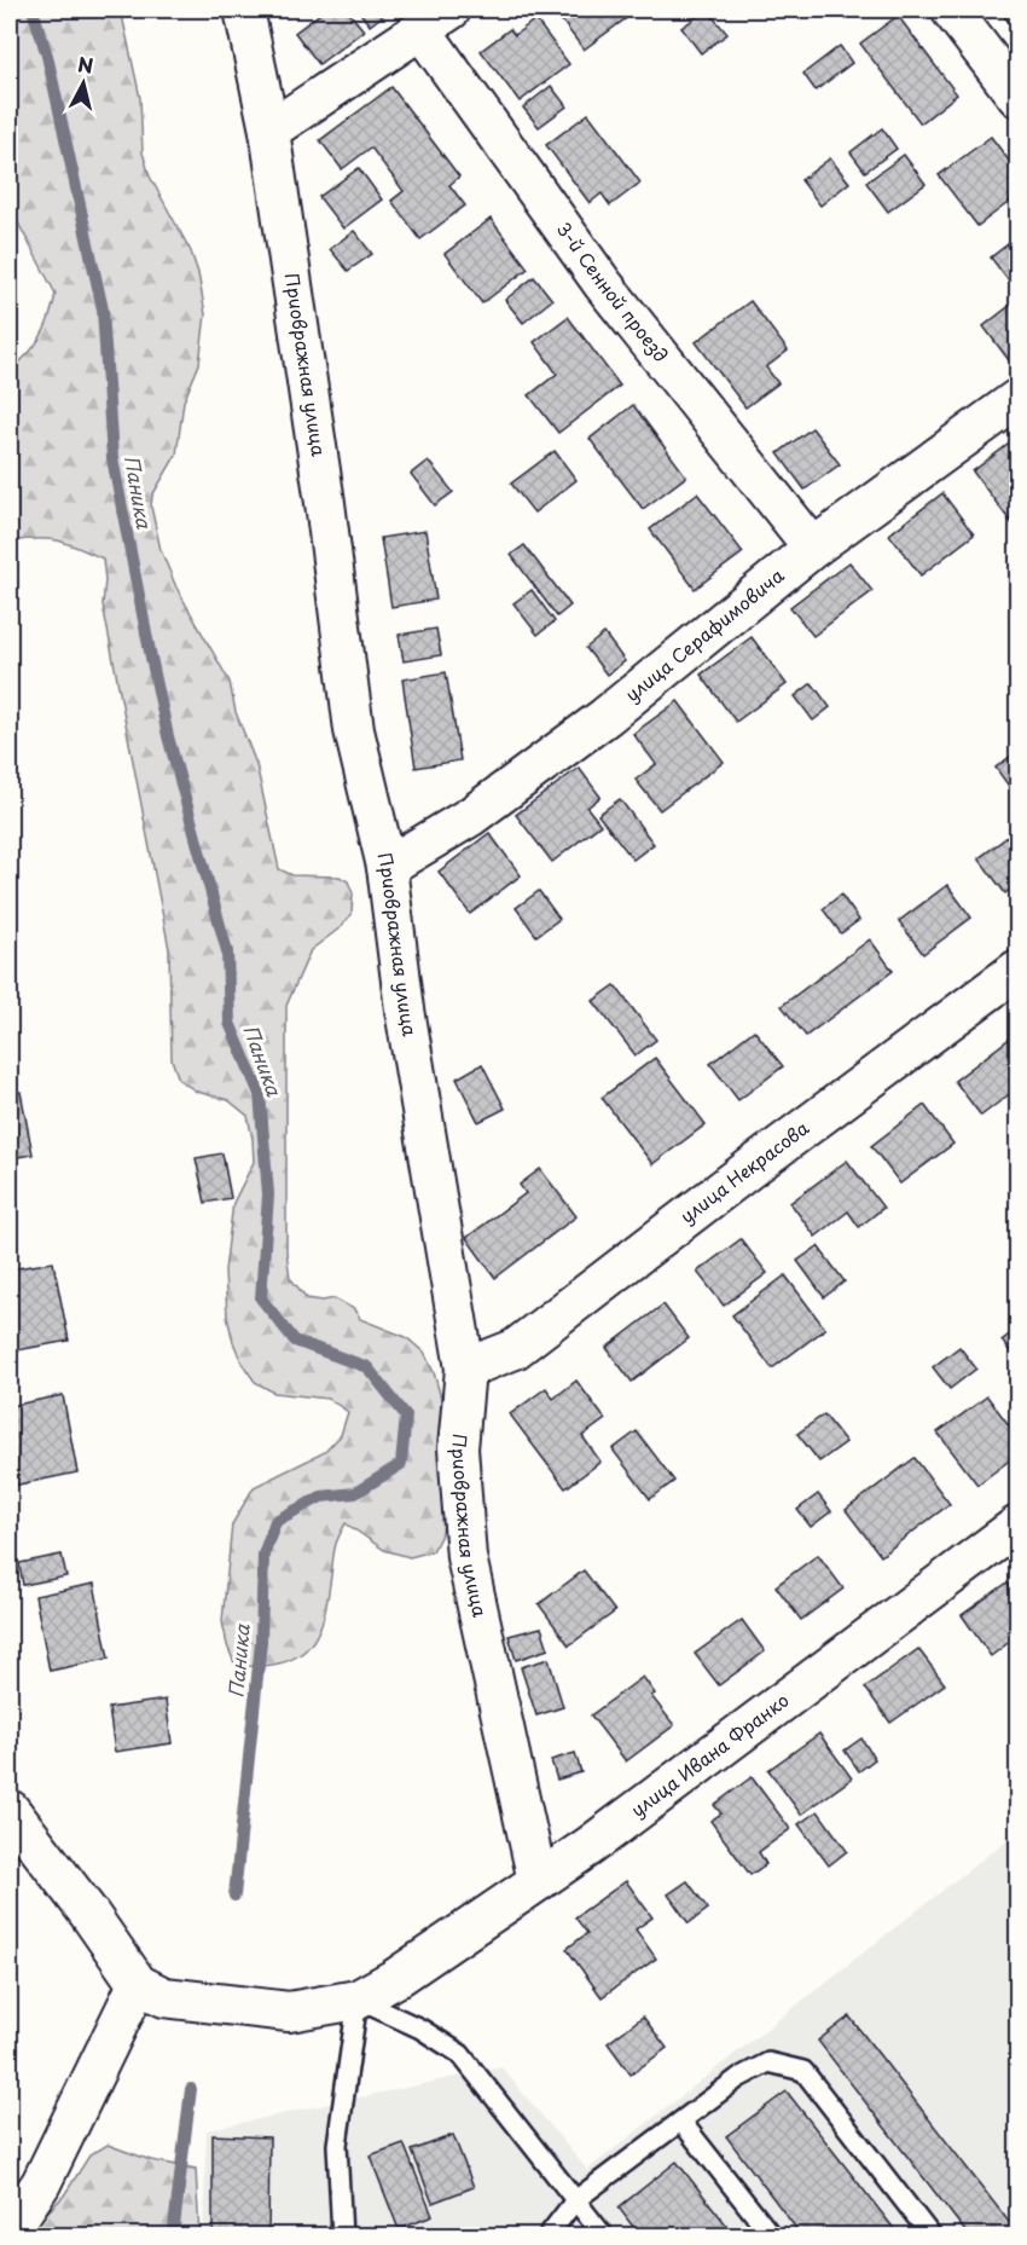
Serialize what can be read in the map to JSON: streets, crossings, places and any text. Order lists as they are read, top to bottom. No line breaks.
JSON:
{"streets":{"street":["3-й Сенной проезд","Приовражная улица","улица Серафимовича","улица Некрасова","улица Ивана Франко"]},"crossings":[["3-й Сенной проезд","улица Серафимовича"],["Приовражная улица","улица Серафимовича"],["Приовражная улица","улица Некрасова"],["Приовражная улица","улица Ивана Франко"]],"water":["Паника"],"north":"top"}
